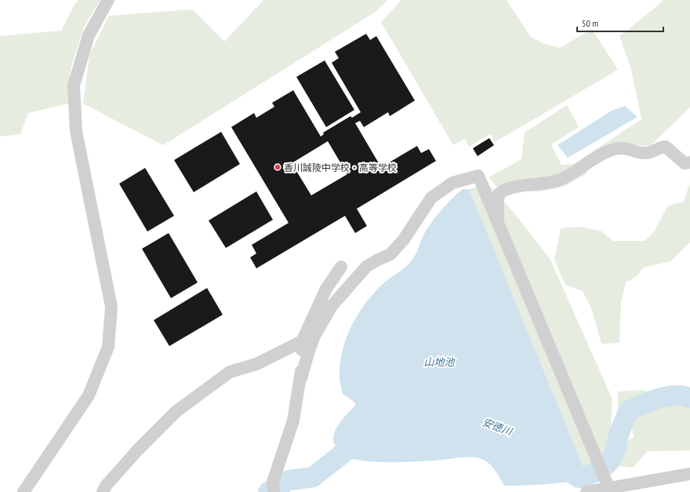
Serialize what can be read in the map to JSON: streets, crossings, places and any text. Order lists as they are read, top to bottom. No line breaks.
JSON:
{"water":["山地池","安徳川"],"places":["香川誠陵中学校・高等学校"],"scale_bar":"50 m"}
